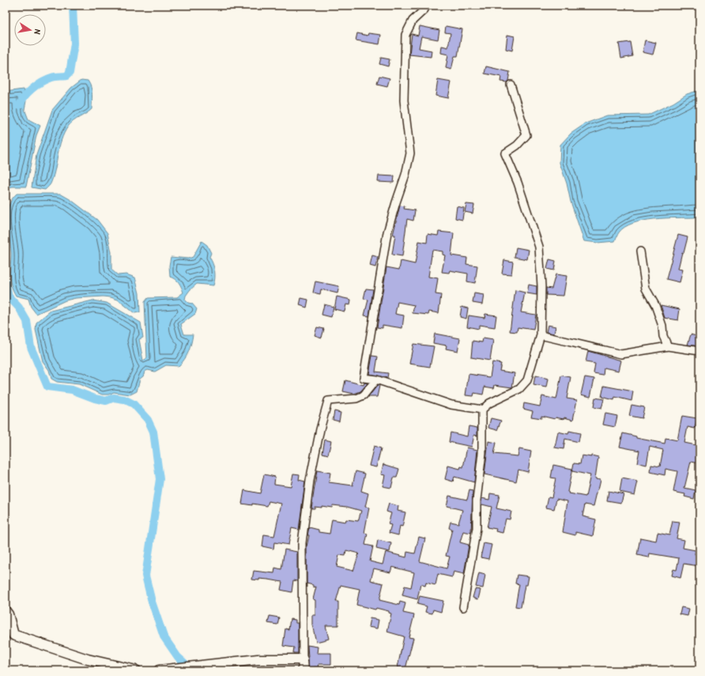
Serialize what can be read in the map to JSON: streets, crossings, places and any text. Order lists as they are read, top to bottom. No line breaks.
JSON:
{"north":"right"}
